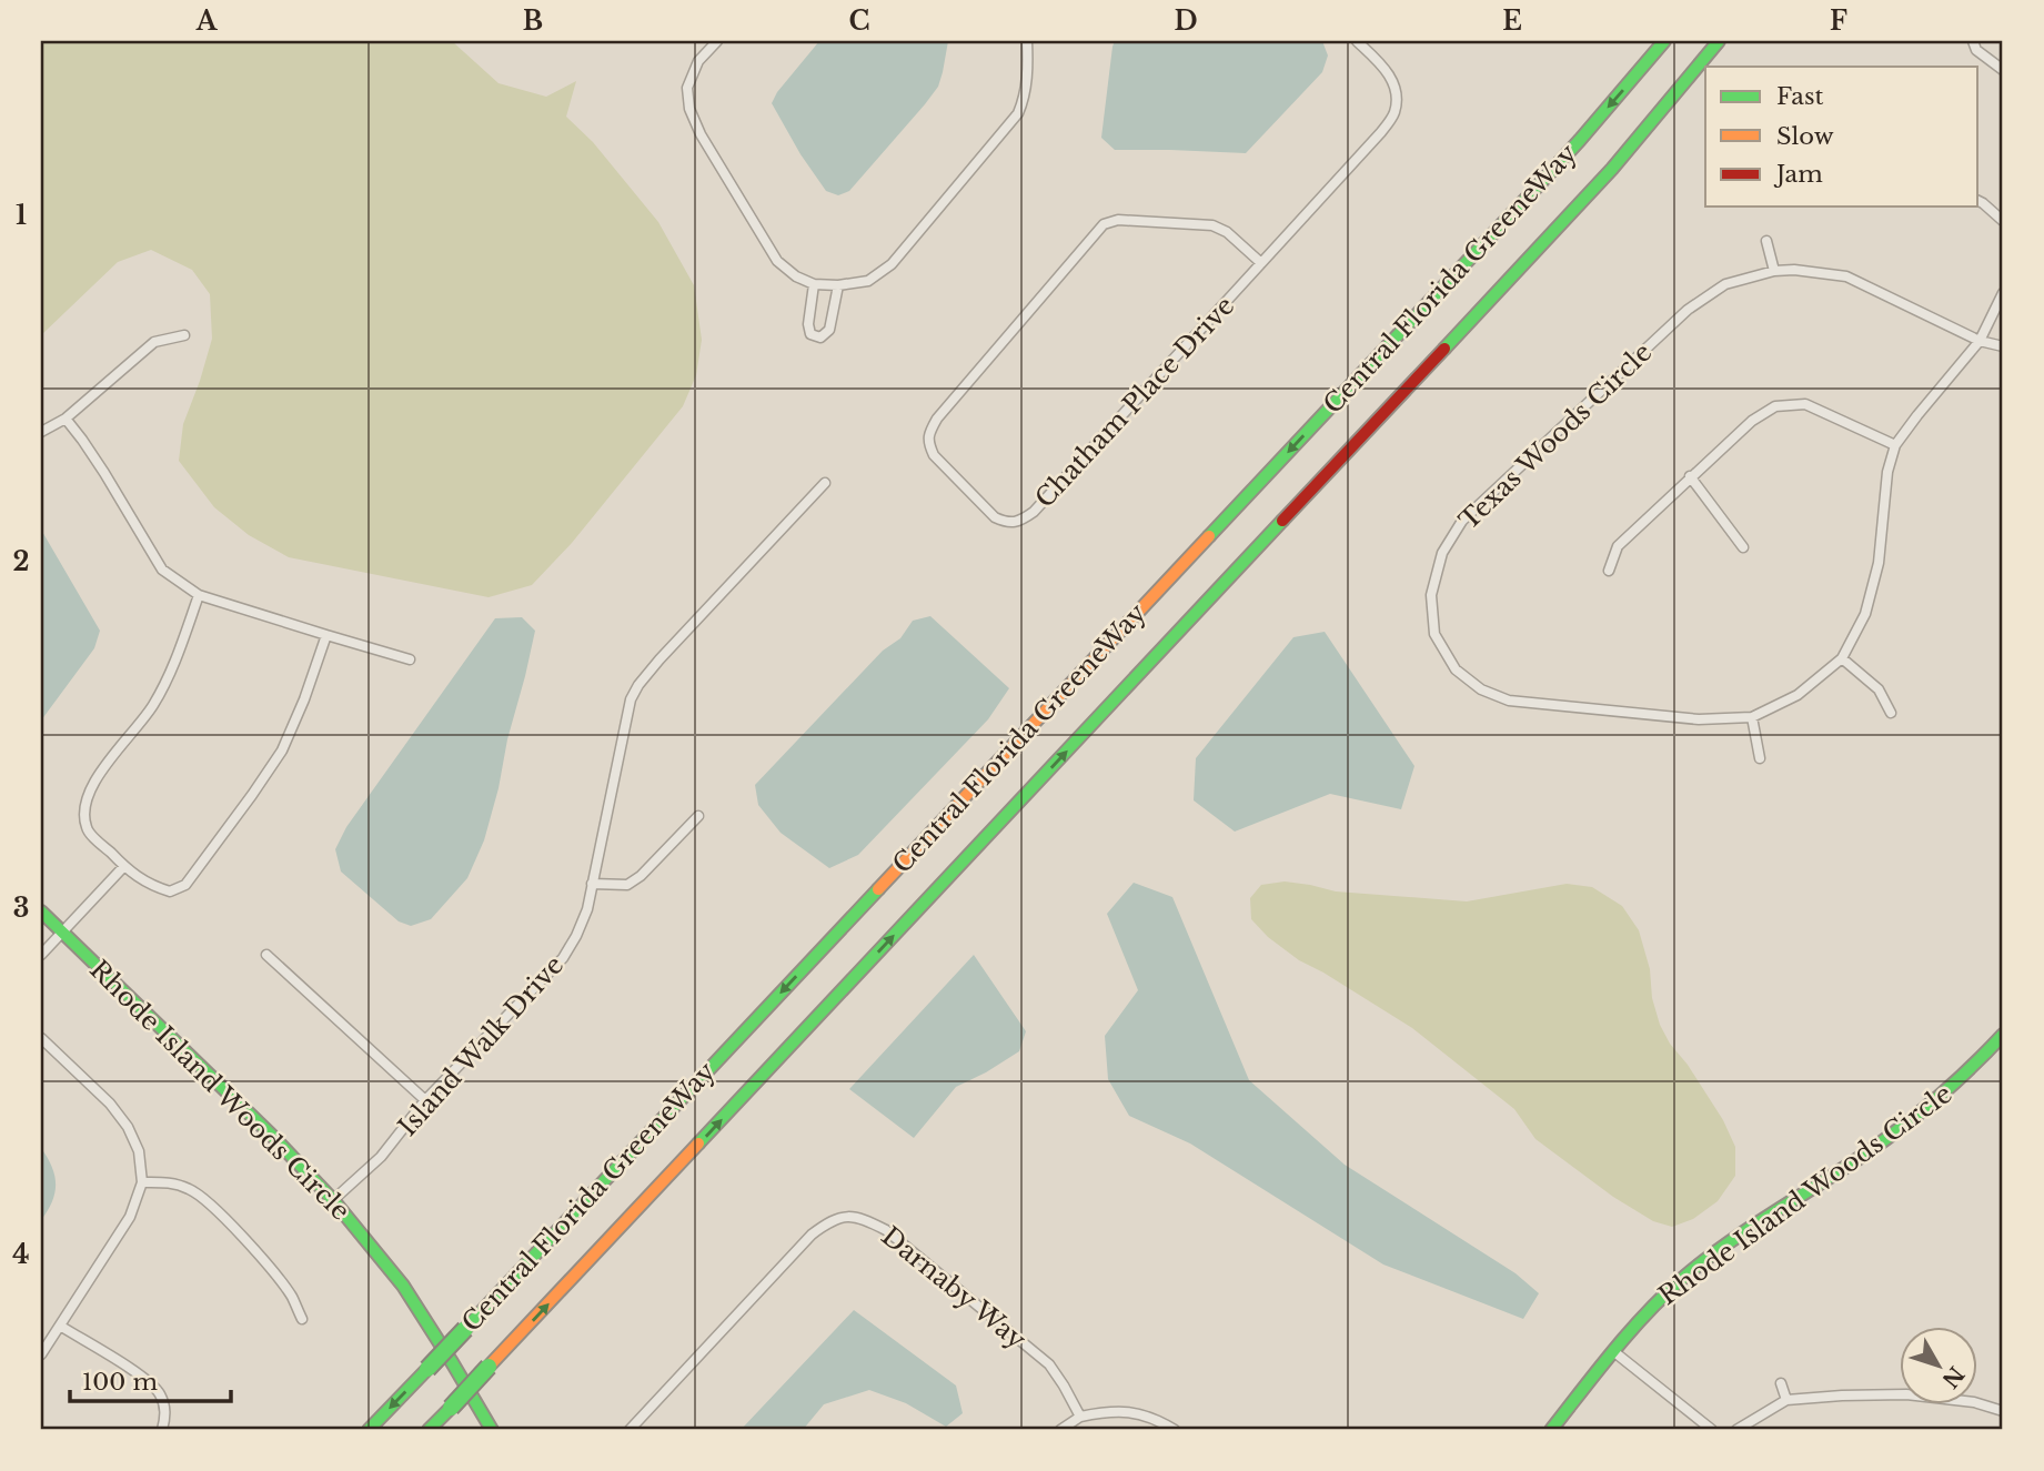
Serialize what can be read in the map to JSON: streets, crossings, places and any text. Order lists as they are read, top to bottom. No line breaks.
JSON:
{"streets":{"main road":["Central Florida GreeneWay","Rhode Island Woods Circle"],"street":["Chatham Place Drive","Texas Woods Circle","Island Walk Drive","Darnaby Way"]},"crossings":[["Island Walk Drive","Rhode Island Woods Circle"]],"legend":["Fast","Slow","Jam"],"scale_bar":"100 m","north":"bottom right","grid":{"columns":["A","B","C","D","E","F"],"rows":["1","2","3","4"]}}
